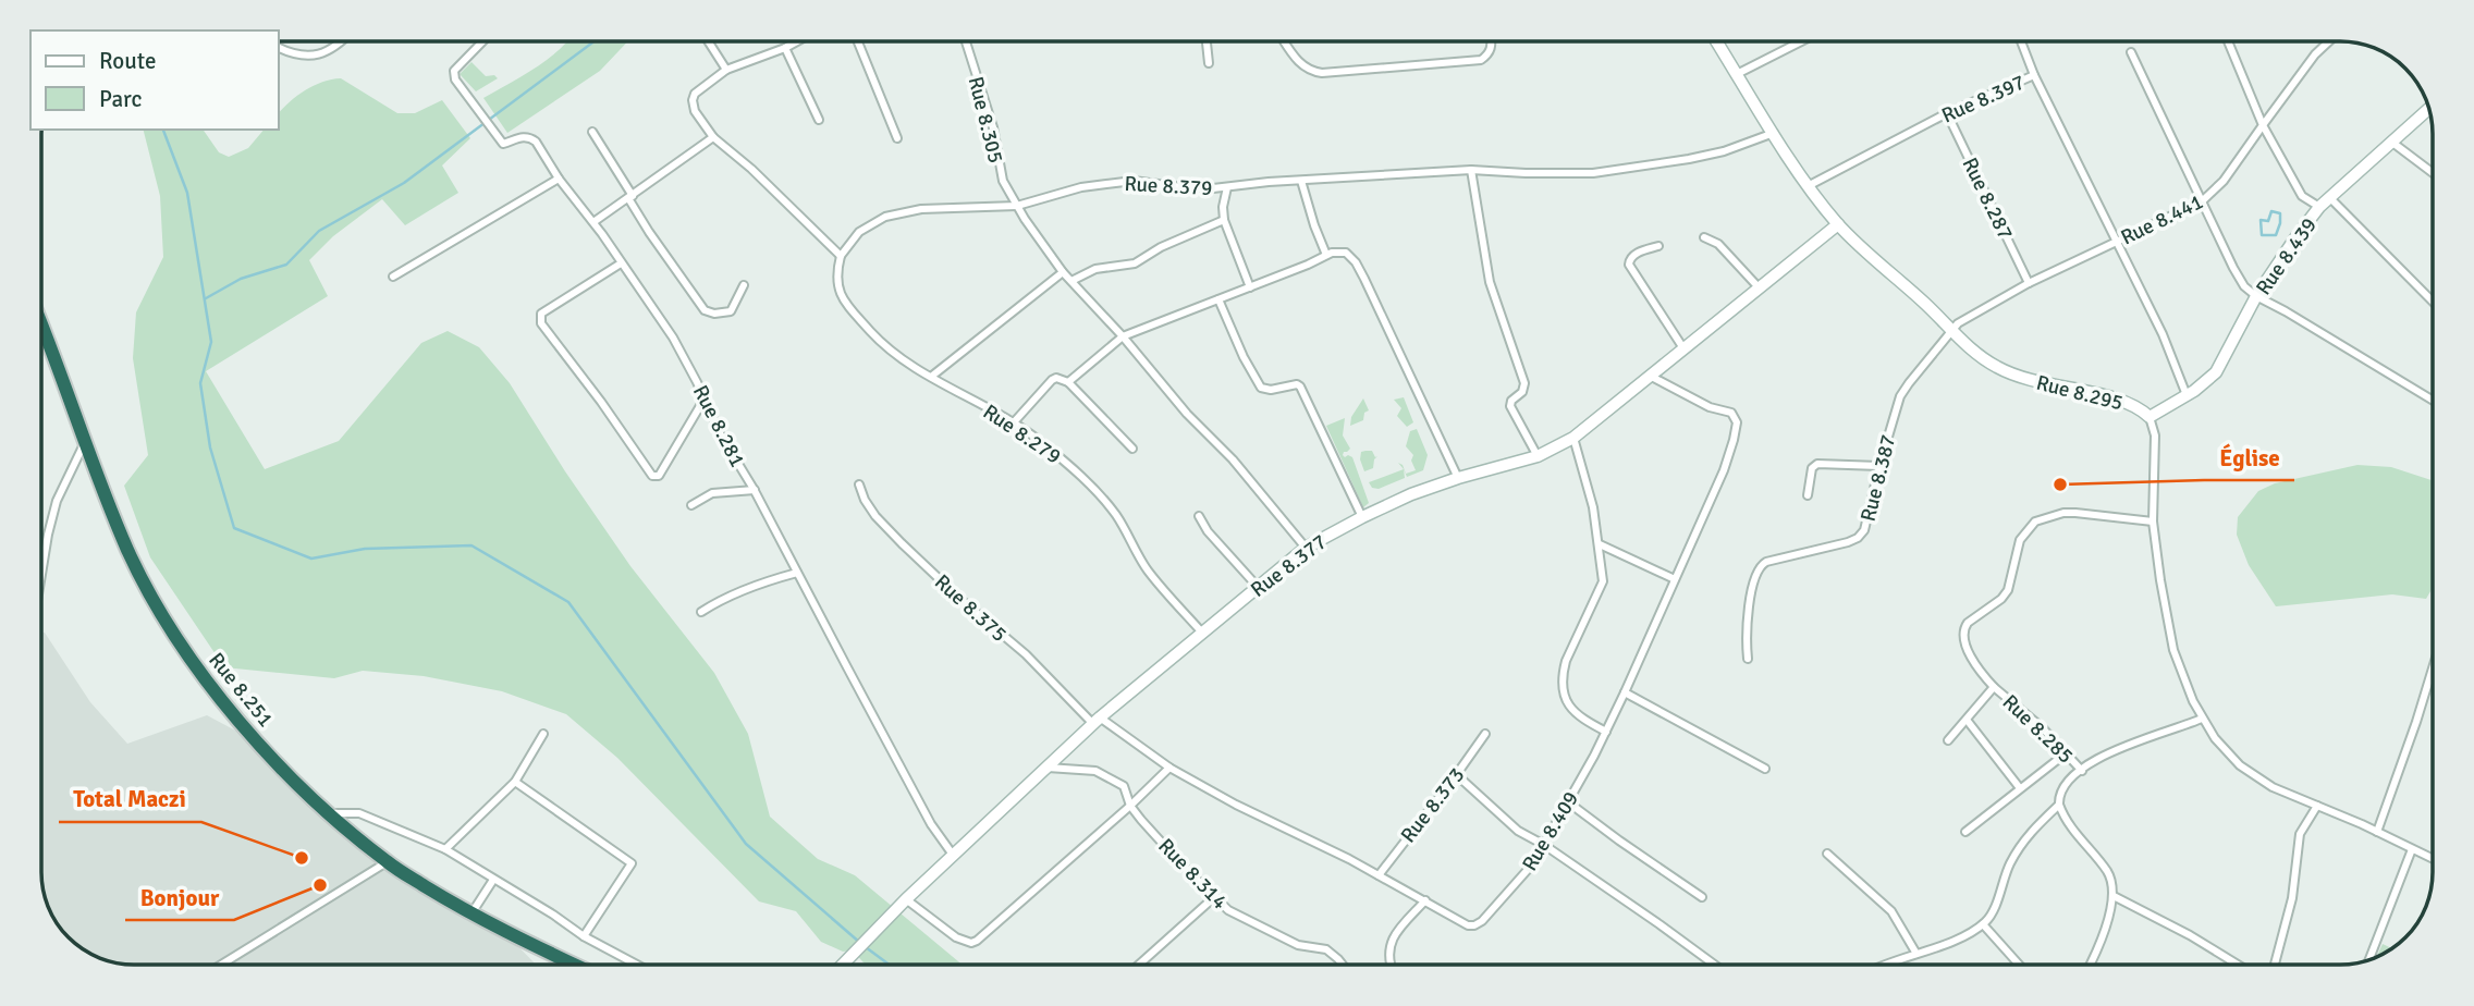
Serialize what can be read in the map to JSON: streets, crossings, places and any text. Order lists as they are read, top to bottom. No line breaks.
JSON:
{"streets":{"highway":["Rue 8.251"],"street":["Rue 8.397","Rue 8.305","Rue 8.379","Rue 8.287","Rue 8.441","Rue 8.439","Rue 8.295","Rue 8.281","Rue 8.279","Rue 8.387","Rue 8.377","Rue 8.375","Rue 8.285","Rue 8.373","Rue 8.409","Rue 8.314"]},"crossings":[["Rue 8.397","Rue 8.287"],["Rue 8.397","Rue 8.441"],["Rue 8.397","Rue 8.439"],["Rue 8.397","Rue 8.295"],["Rue 8.305","Rue 8.379"],["Rue 8.305","Rue 8.377"],["Rue 8.379","Rue 8.295"],["Rue 8.379","Rue 8.279"],["Rue 8.287","Rue 8.441"],["Rue 8.441","Rue 8.295"],["Rue 8.441","Rue 8.387"],["Rue 8.439","Rue 8.295"],["Rue 8.295","Rue 8.387"],["Rue 8.295","Rue 8.377"],["Rue 8.295","Rue 8.285"],["Rue 8.281","Rue 8.377"],["Rue 8.279","Rue 8.377"],["Rue 8.377","Rue 8.375"],["Rue 8.377","Rue 8.409"],["Rue 8.377","Rue 8.314"],["Rue 8.375","Rue 8.409"],["Rue 8.373","Rue 8.409"]],"places":["Église","Total Maczi","Bonjour"],"legend":["Route","Parc"]}
